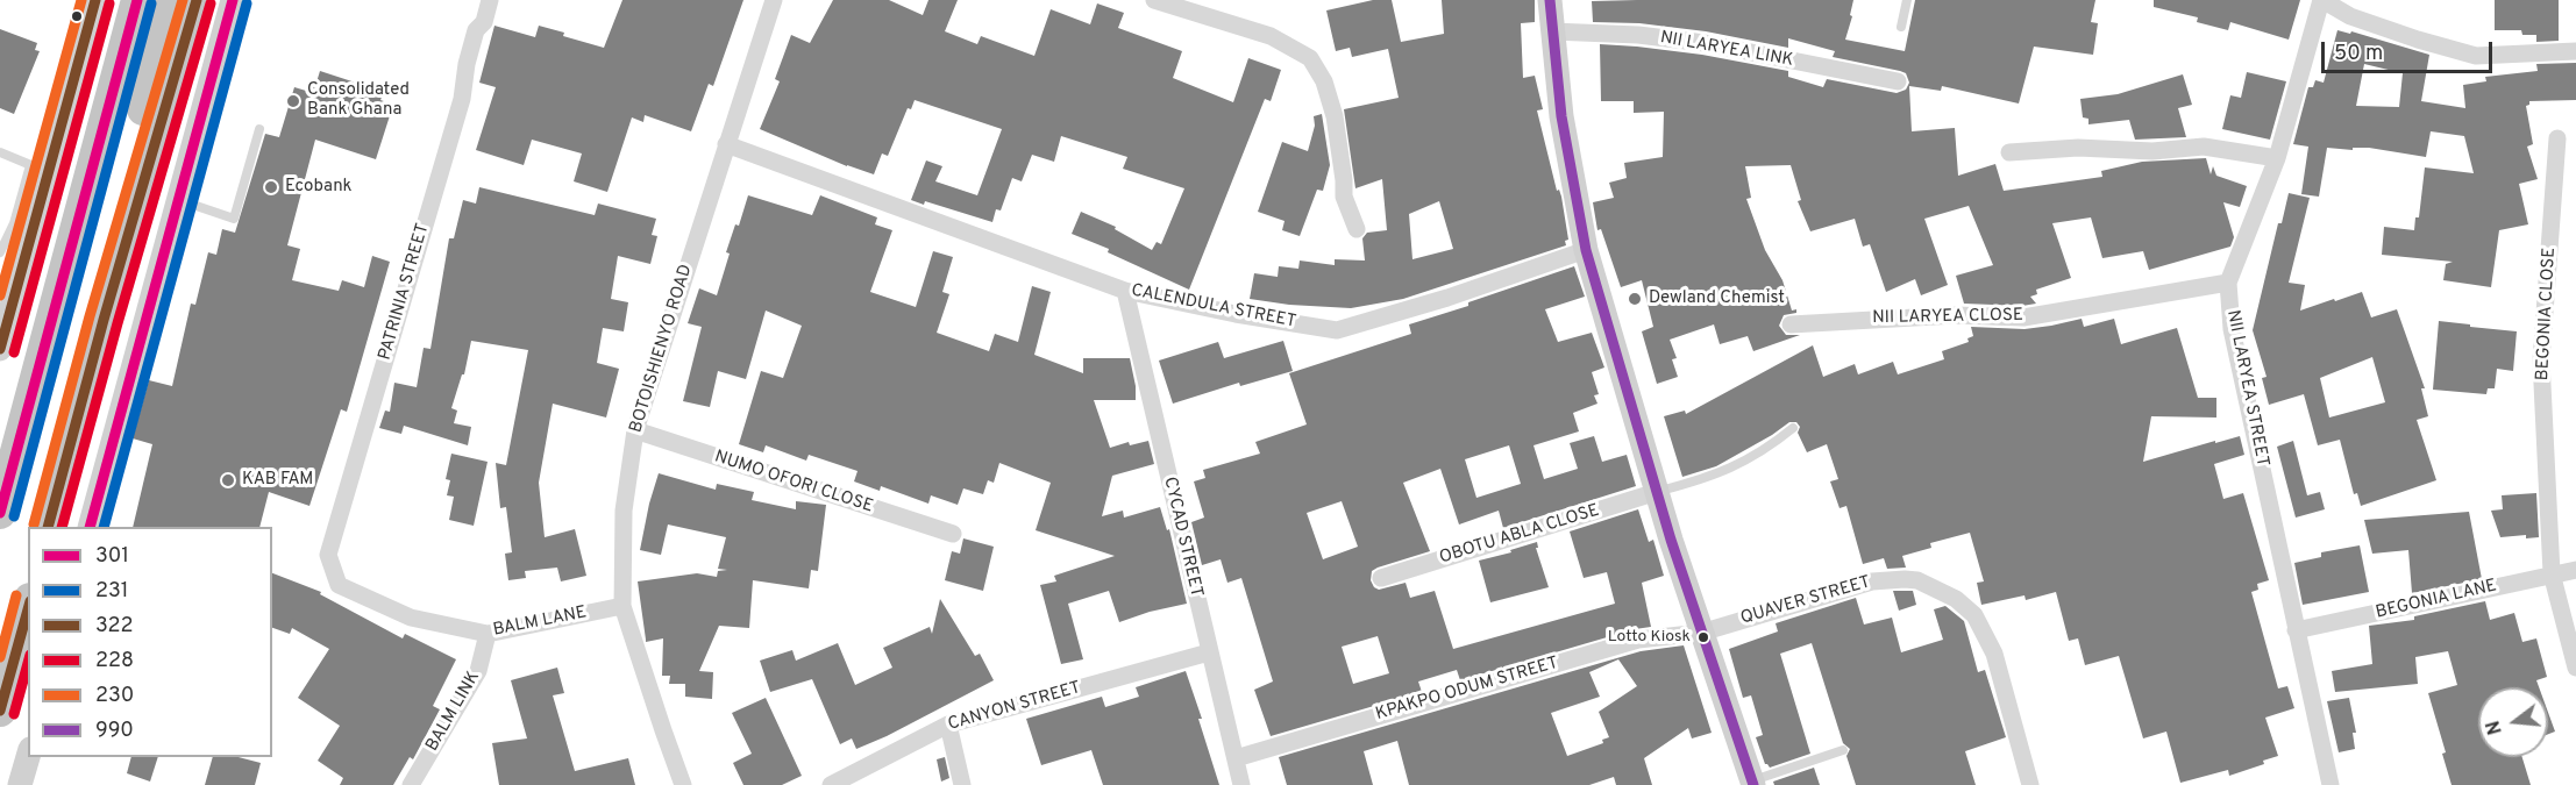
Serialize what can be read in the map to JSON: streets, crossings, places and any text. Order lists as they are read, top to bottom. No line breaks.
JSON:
{"streets":{"street":["NII LARYEA LINK","PATRINIA STREET","CALENDULA STREET","BEGONIA CLOSE","NII LARYEA CLOSE","BOTOISHIENYO ROAD","NII LARYEA STREET","NUMO OFORI CLOSE","OBOTU ABLA CLOSE","CYCAD STREET","BEGONIA LANE","QUAVER STREET","BALM LANE","KPAKPO ODUM STREET","CANYON STREET","BALM LINK"]},"crossings":[["PATRINIA STREET","BALM LANE"],["CALENDULA STREET","BOTOISHIENYO ROAD"],["CALENDULA STREET","CYCAD STREET"],["BEGONIA CLOSE","BEGONIA LANE"],["NII LARYEA CLOSE","NII LARYEA STREET"],["BOTOISHIENYO ROAD","NUMO OFORI CLOSE"],["BOTOISHIENYO ROAD","BALM LANE"],["NII LARYEA STREET","BEGONIA LANE"],["CYCAD STREET","KPAKPO ODUM STREET"],["CYCAD STREET","CANYON STREET"],["QUAVER STREET","KPAKPO ODUM STREET"],["BALM LANE","BALM LINK"]],"places":["Consolidated Bank Ghana","Ecobank","Dewland Chemist","KAB FAM","Lotto Kiosk"],"lines":["transit line 301","transit line 322","transit line 230","transit line 990","transit line 231","transit line 228"],"legend":["301","231","322","228","230","990"],"scale_bar":"50 m","north":"left"}
